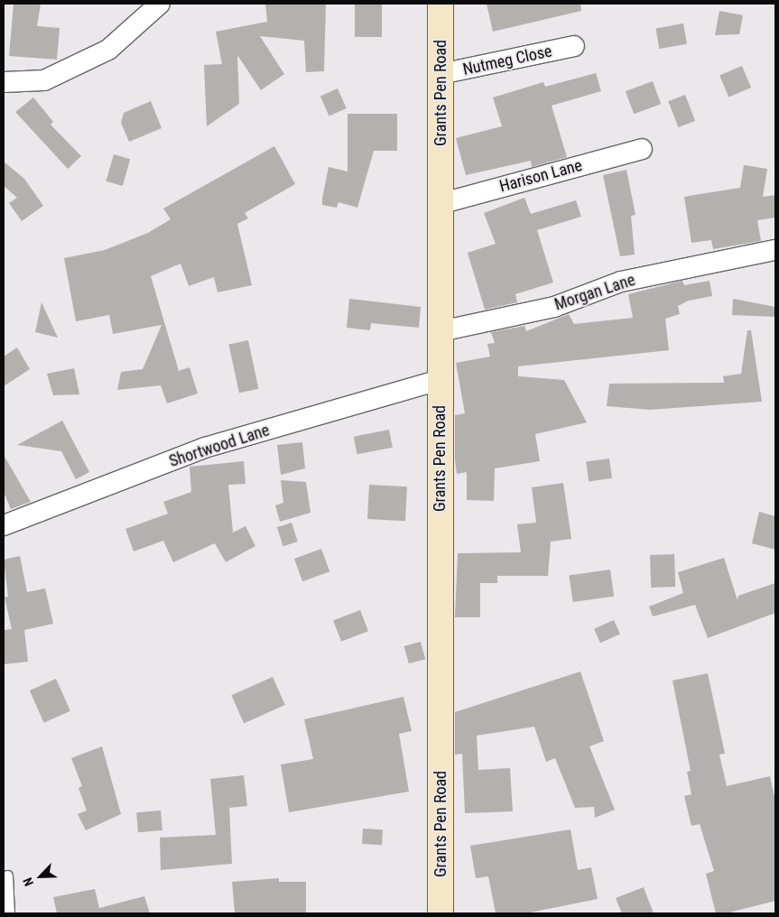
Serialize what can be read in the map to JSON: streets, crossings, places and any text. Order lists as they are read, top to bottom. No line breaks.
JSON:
{"streets":{"main road":["Grants Pen Road"],"street":["Nutmeg Close","Harison Lane","Morgan Lane","Shortwood Lane"]},"crossings":[["Nutmeg Close","Grants Pen Road"],["Grants Pen Road","Harison Lane"],["Grants Pen Road","Morgan Lane"],["Grants Pen Road","Shortwood Lane"]],"north":"bottom left"}
